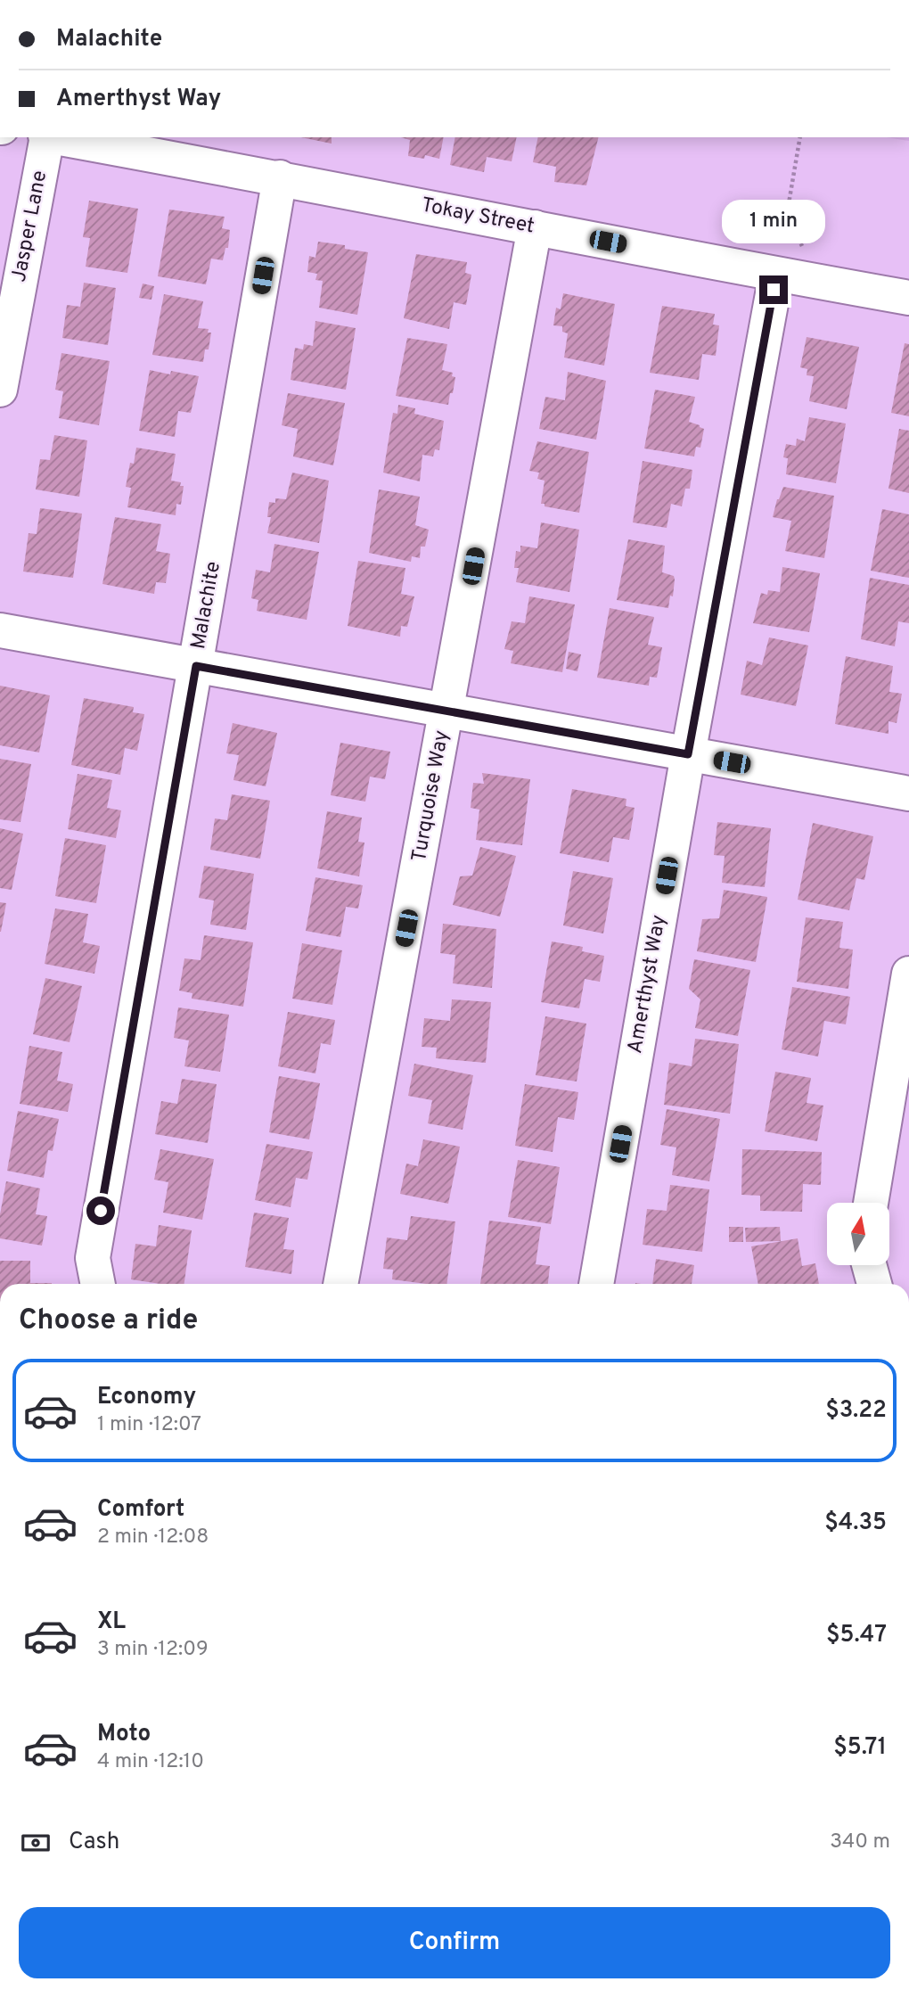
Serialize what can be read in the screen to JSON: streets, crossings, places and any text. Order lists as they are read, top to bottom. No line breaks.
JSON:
{"streets":{"street":["Tokay Street","Jasper Lane","Malachite","Turquoise Way","Amerthyst Way"]},"crossings":[["Tokay Street","Malachite"],["Tokay Street","Turquoise Way"],["Tokay Street","Amerthyst Way"]],"north":"top","page":{"banner":["Malachite","Amerthyst Way"],"bubble":"1 min","heading":"Choose a ride","list":[{"name":"Economy","note":"1 min · 12:07","value":"$3.22"},{"name":"Comfort","note":"2 min · 12:08","value":"$4.35"},{"name":"XL","note":"3 min · 12:09","value":"$5.47"},{"name":"Moto","note":"4 min · 12:10","value":"$5.71"}],"pay":["Cash","340 m"],"buttons":"Confirm"}}
